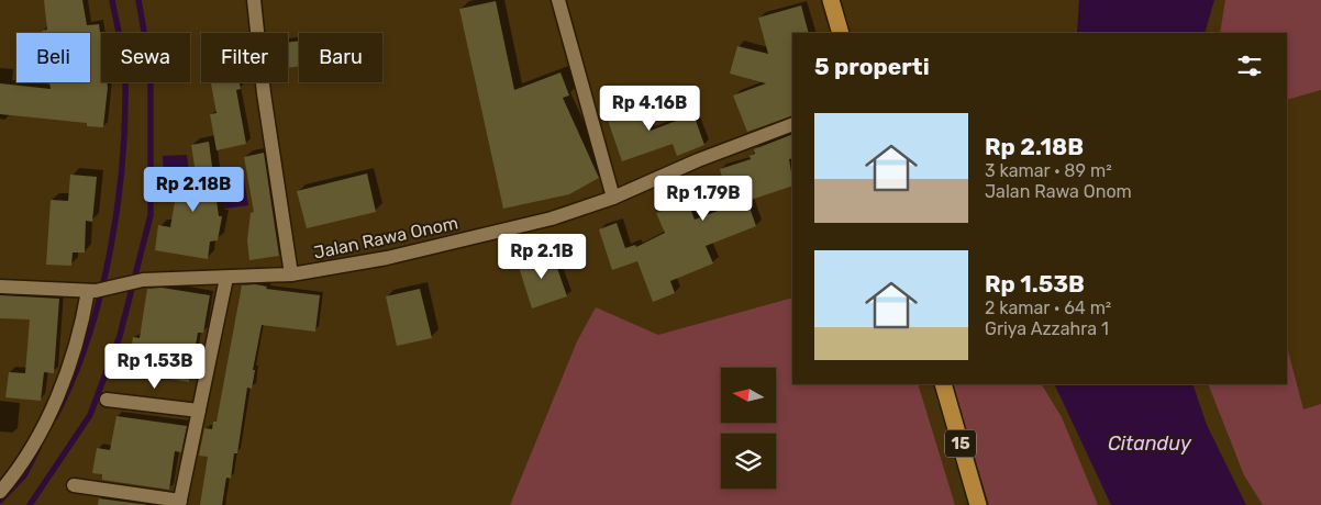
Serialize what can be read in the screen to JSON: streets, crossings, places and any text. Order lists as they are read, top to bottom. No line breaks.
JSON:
{"streets":{"highway":["15"],"street":["Jalan Rawa Onom"]},"water":["Citanduy"],"north":"left","page":{"chip":["Beli","Sewa","Filter","Baru"],"heading":"5 properti","price":["Rp 4.16B","Rp 2.18B","Rp 1.79B","Rp 2.1B","Rp 1.53B"],"list":[{"name":"Rp 2.18B","note":"3 kamar · 89 m² · Jalan Rawa Onom"},{"name":"Rp 1.53B","note":"2 kamar · 64 m² · Griya Azzahra 1"}]}}
